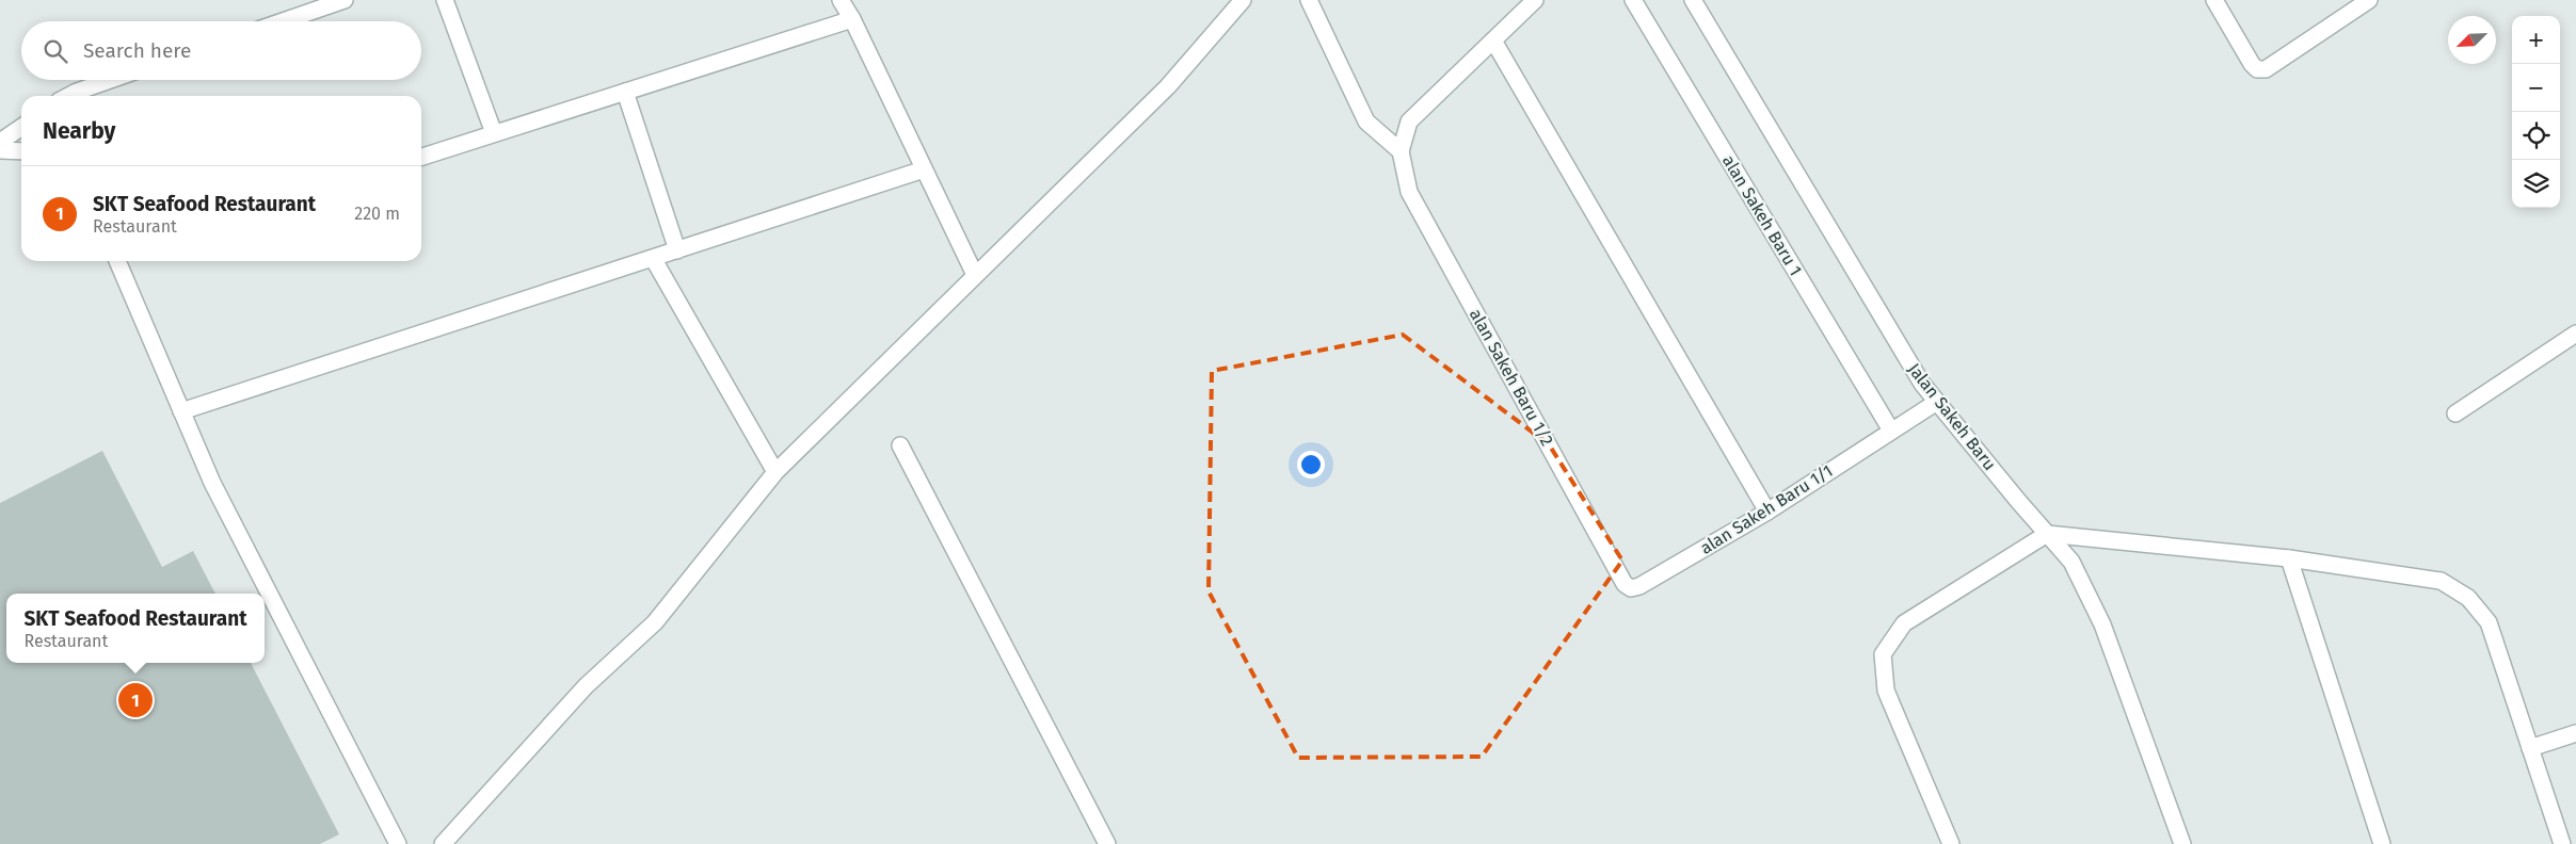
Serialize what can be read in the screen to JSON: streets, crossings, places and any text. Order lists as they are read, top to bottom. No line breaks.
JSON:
{"streets":{"street":["alan Sakeh Baru 1","alan Sakeh Baru 1/2","Jalan Sakeh Baru","alan Sakeh Baru 1/1"]},"crossings":[["alan Sakeh Baru 1","alan Sakeh Baru 1/1"],["alan Sakeh Baru 1/2","alan Sakeh Baru 1/1"],["Jalan Sakeh Baru","alan Sakeh Baru 1/1"]],"north":"bottom left","page":{"map_buttons":["+","−"],"search":"Search here","heading":"Nearby","list":[{"mark":"1","name":"SKT Seafood Restaurant","note":"Restaurant","value":"220 m"}],"popup":["SKT Seafood Restaurant","Restaurant"],"pins":"1"}}
